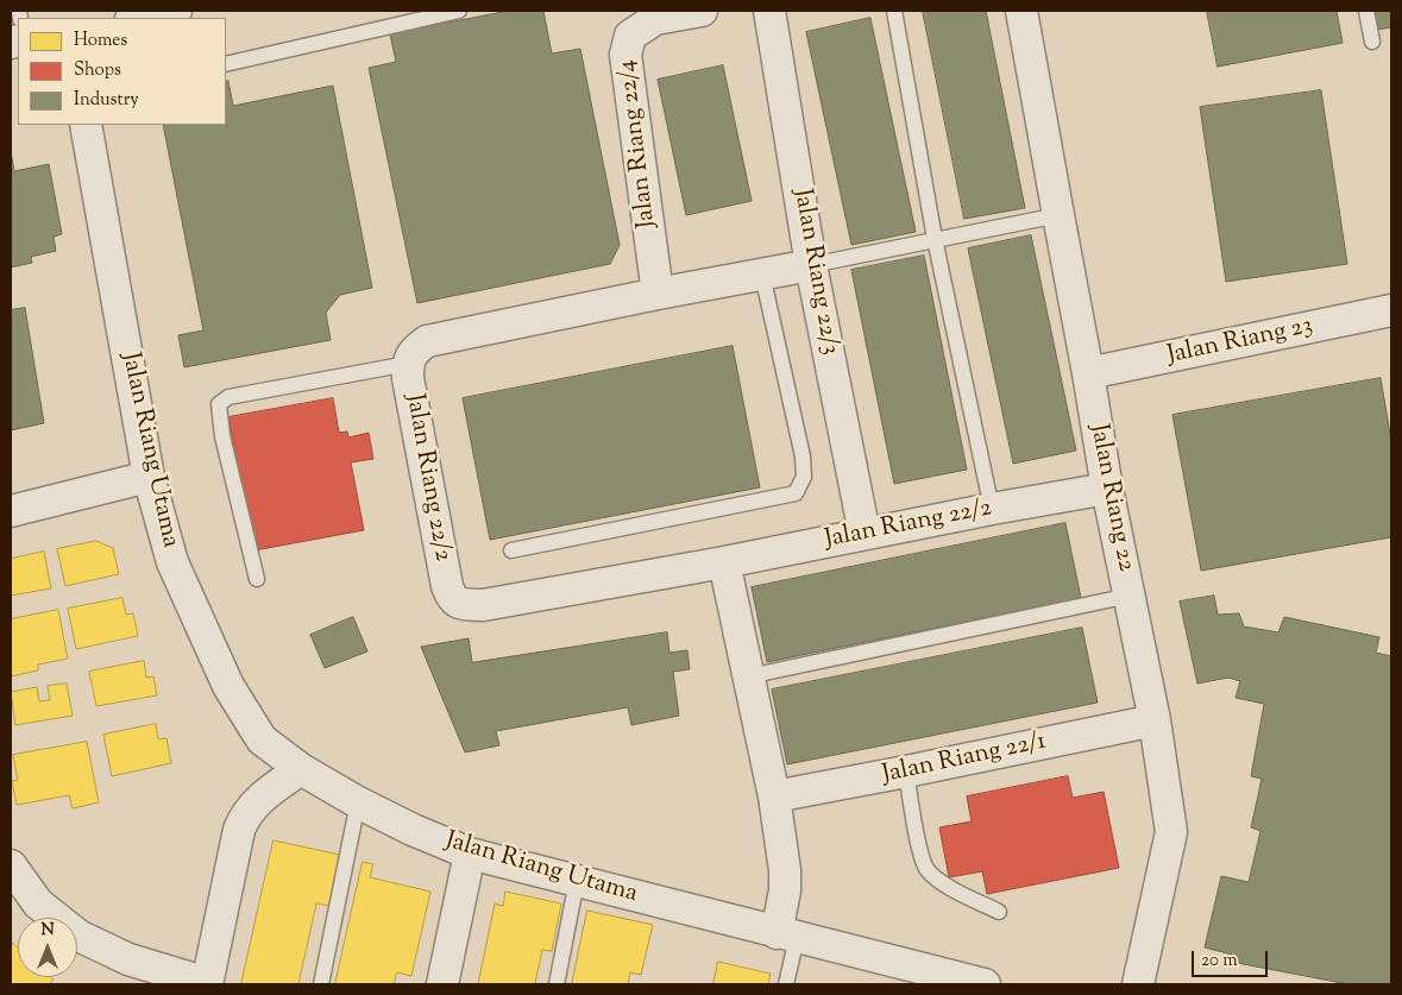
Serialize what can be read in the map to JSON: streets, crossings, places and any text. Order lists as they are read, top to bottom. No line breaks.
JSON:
{"streets":{"street":["Jalan Riang 22/4","Jalan Riang 22/3","Jalan Riang 23","Jalan Riang Utama","Jalan Riang 22/2","Jalan Riang 22","Jalan Riang 22/1"]},"crossings":[["Jalan Riang 22/4","Jalan Riang 22/2"],["Jalan Riang 22/3","Jalan Riang 22/2"],["Jalan Riang 23","Jalan Riang 22"],["Jalan Riang 22/2","Jalan Riang 22"],["Jalan Riang 22","Jalan Riang 22/1"]],"legend":["Homes","Shops","Industry"],"scale_bar":"20 m","north":"top"}
